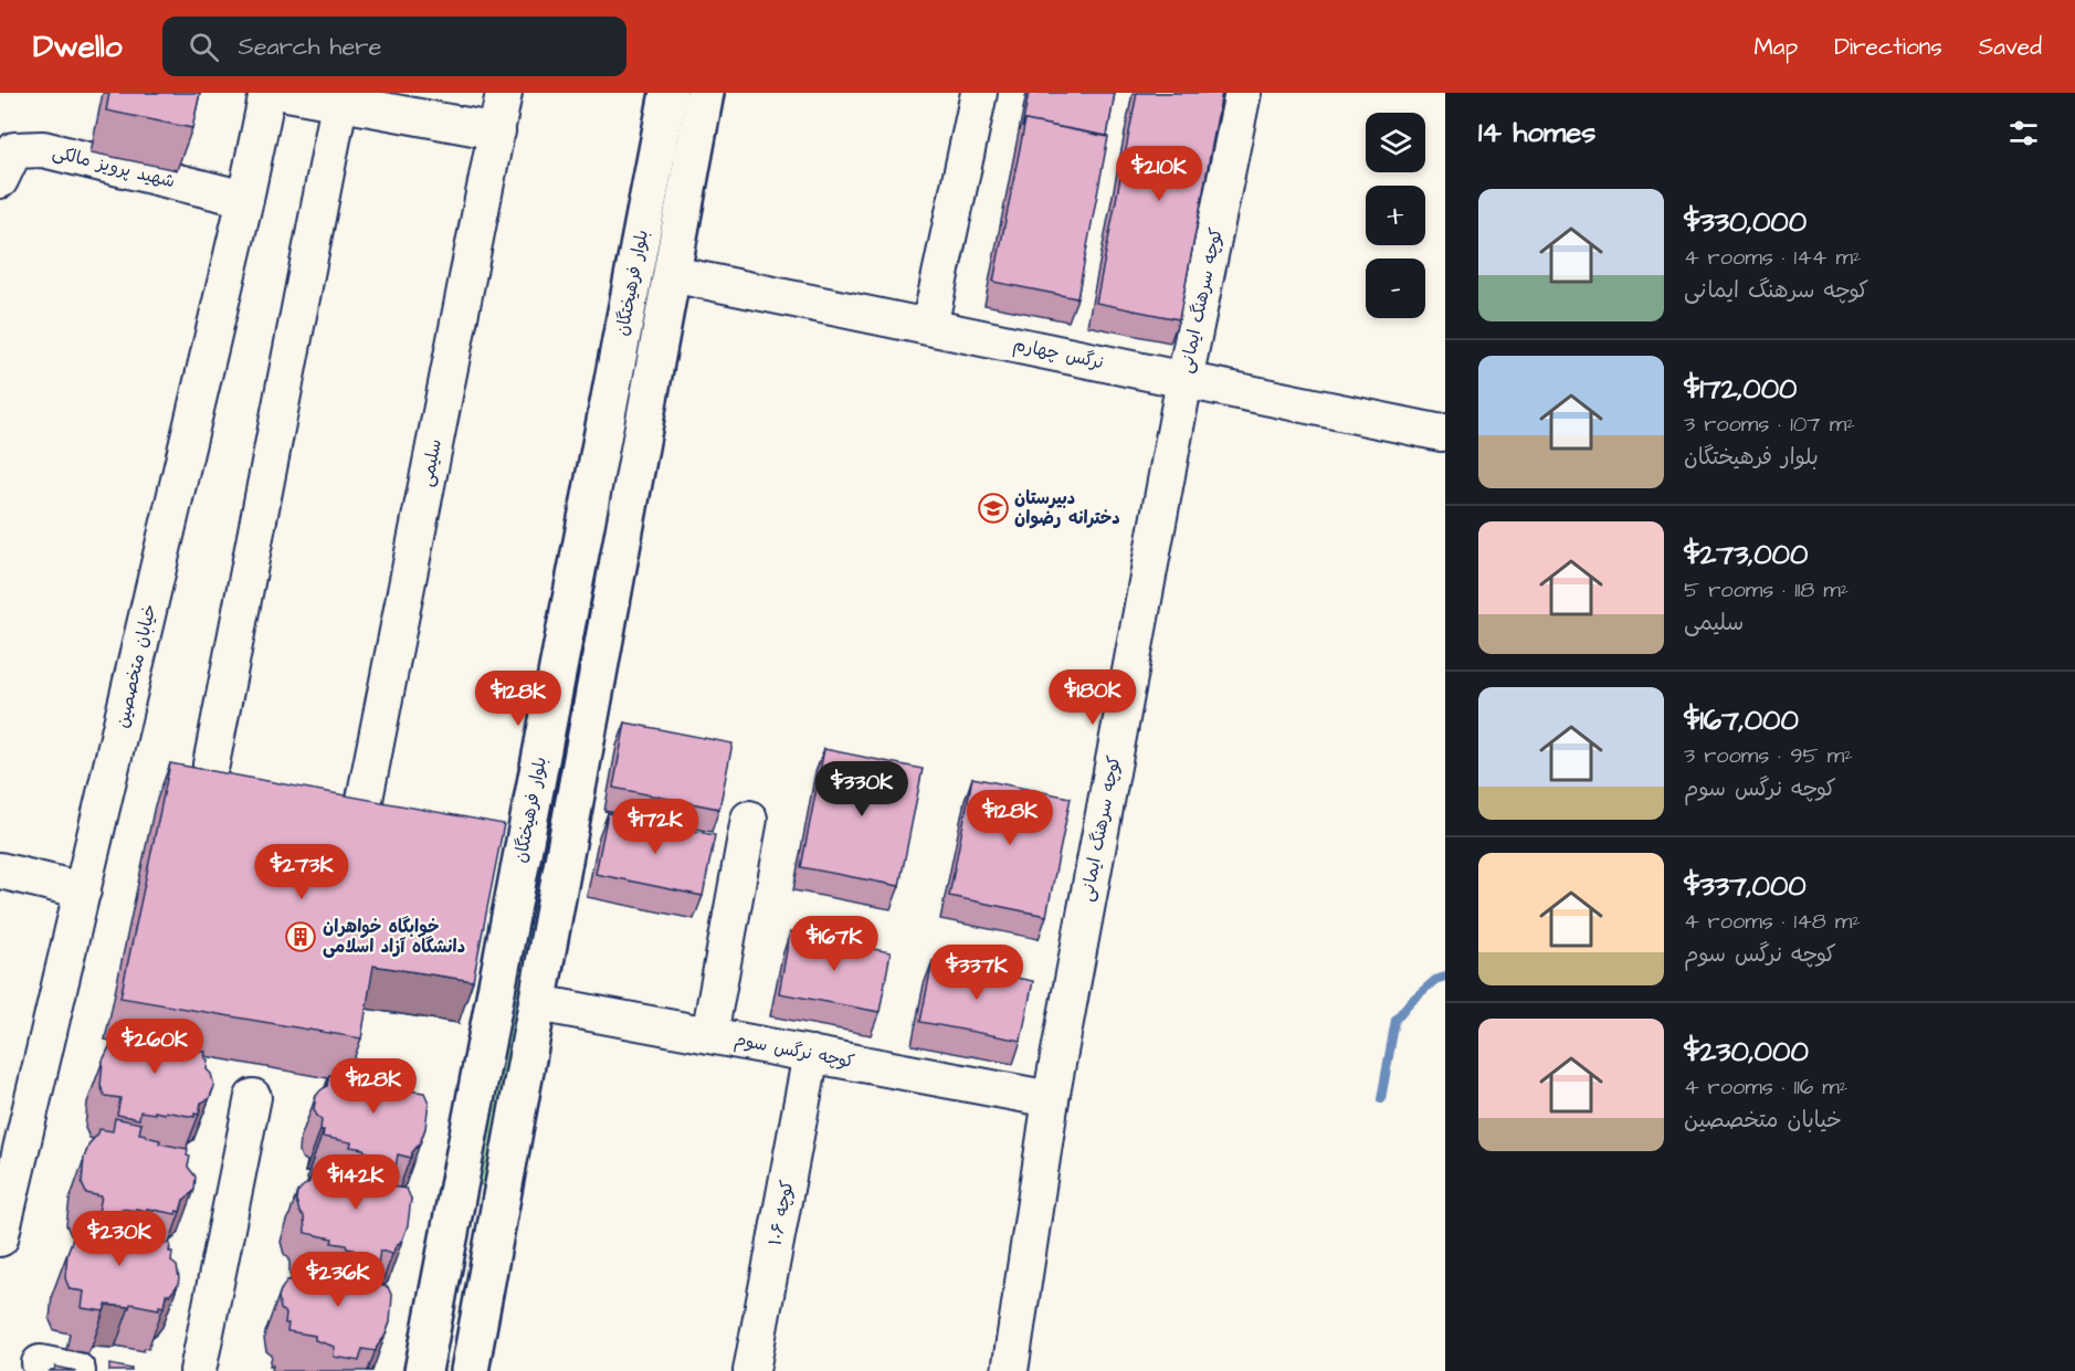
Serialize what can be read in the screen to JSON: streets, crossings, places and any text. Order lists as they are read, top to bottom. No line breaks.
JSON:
{"streets":{"main road":["بلوار فرهیختگان"],"street":["شهید پرویز مالکی","کوچه سرهنگ ایمانی","نرگس چهارم","سلیمی","خیابان متخصصین","کوچه نرگس سوم","کوچه ۱۰۶"]},"crossings":[["شهید پرویز مالکی","خیابان متخصصین"],["بلوار فرهیختگان","نرگس چهارم"],["بلوار فرهیختگان","کوچه نرگس سوم"],["کوچه سرهنگ ایمانی","نرگس چهارم"],["کوچه سرهنگ ایمانی","کوچه نرگس سوم"],["کوچه نرگس سوم","کوچه ۱۰۶"]],"places":{"school or university":["دبیرستان دخترانه رضوان"],"building":["خوابگاه خواهران دانشگاه آزاد اسلامی"]},"page":{"header":"Dwello","search":"Search here","nav":["Map","Directions","Saved"],"heading":"14 homes","map_buttons":["+","−"],"price":["$210K","$180K","$128K","$330K","$128K","$172K","$273K","$167K","$337K","$260K","$128K","$142K","$230K","$236K"],"list":[{"name":"$330,000","note":"4 rooms · 144 m² · کوچه سرهنگ ایمانی"},{"name":"$172,000","note":"3 rooms · 107 m² · بلوار فرهیختگان"},{"name":"$273,000","note":"5 rooms · 118 m² · سلیمی"},{"name":"$167,000","note":"3 rooms · 95 m² · کوچه نرگس سوم"},{"name":"$337,000","note":"4 rooms · 148 m² · کوچه نرگس سوم"},{"name":"$230,000","note":"4 rooms · 116 m² · خیابان متخصصین"}]}}
